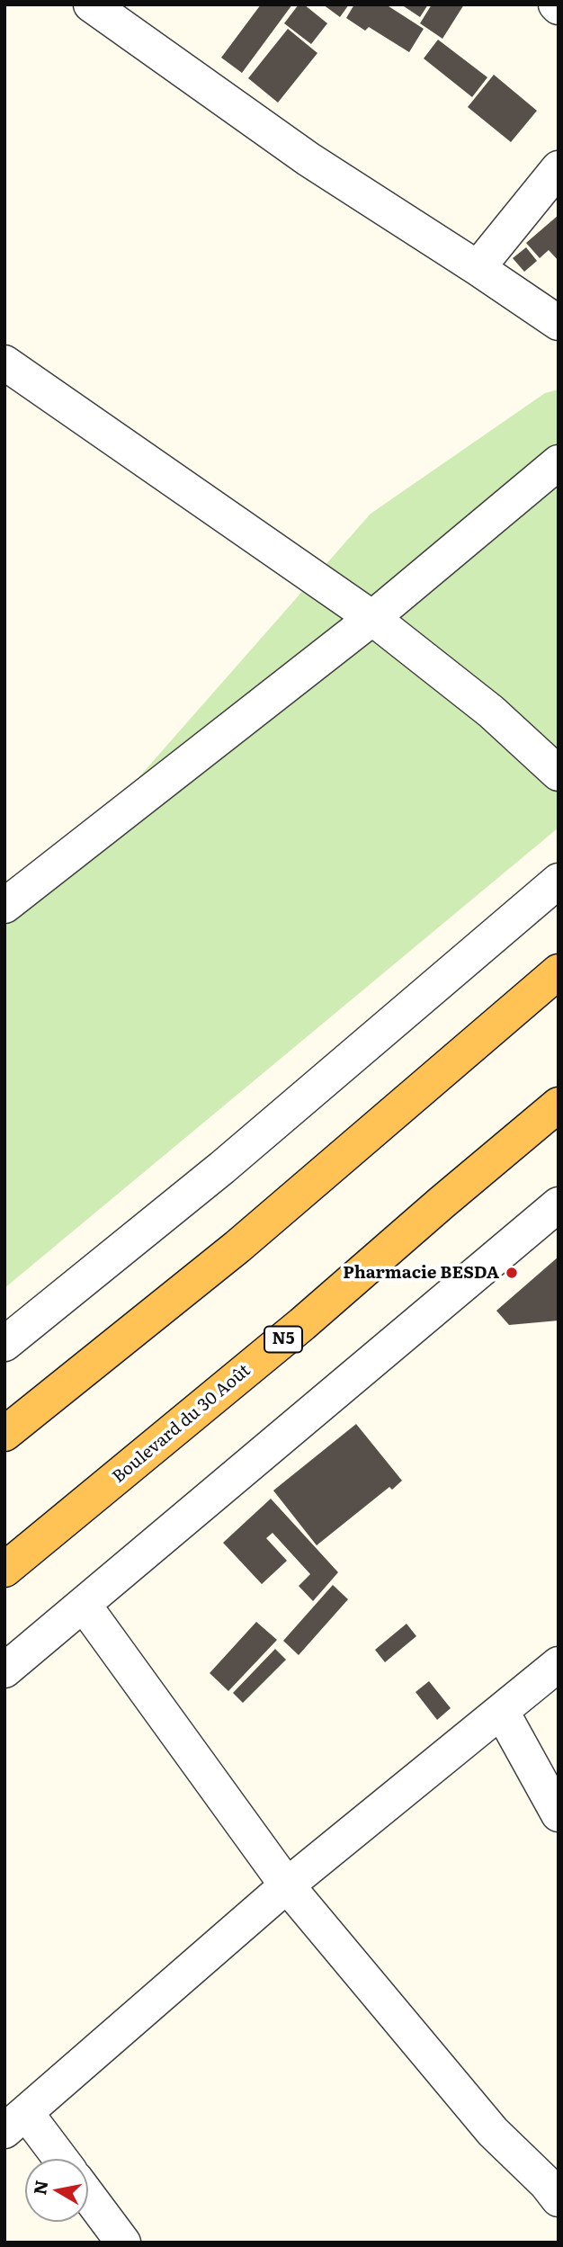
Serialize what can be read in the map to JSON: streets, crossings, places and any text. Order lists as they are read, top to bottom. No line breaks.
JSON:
{"streets":{"highway":["N5","Boulevard du 30 Août"]},"places":["Pharmacie BESDA"],"north":"left"}
